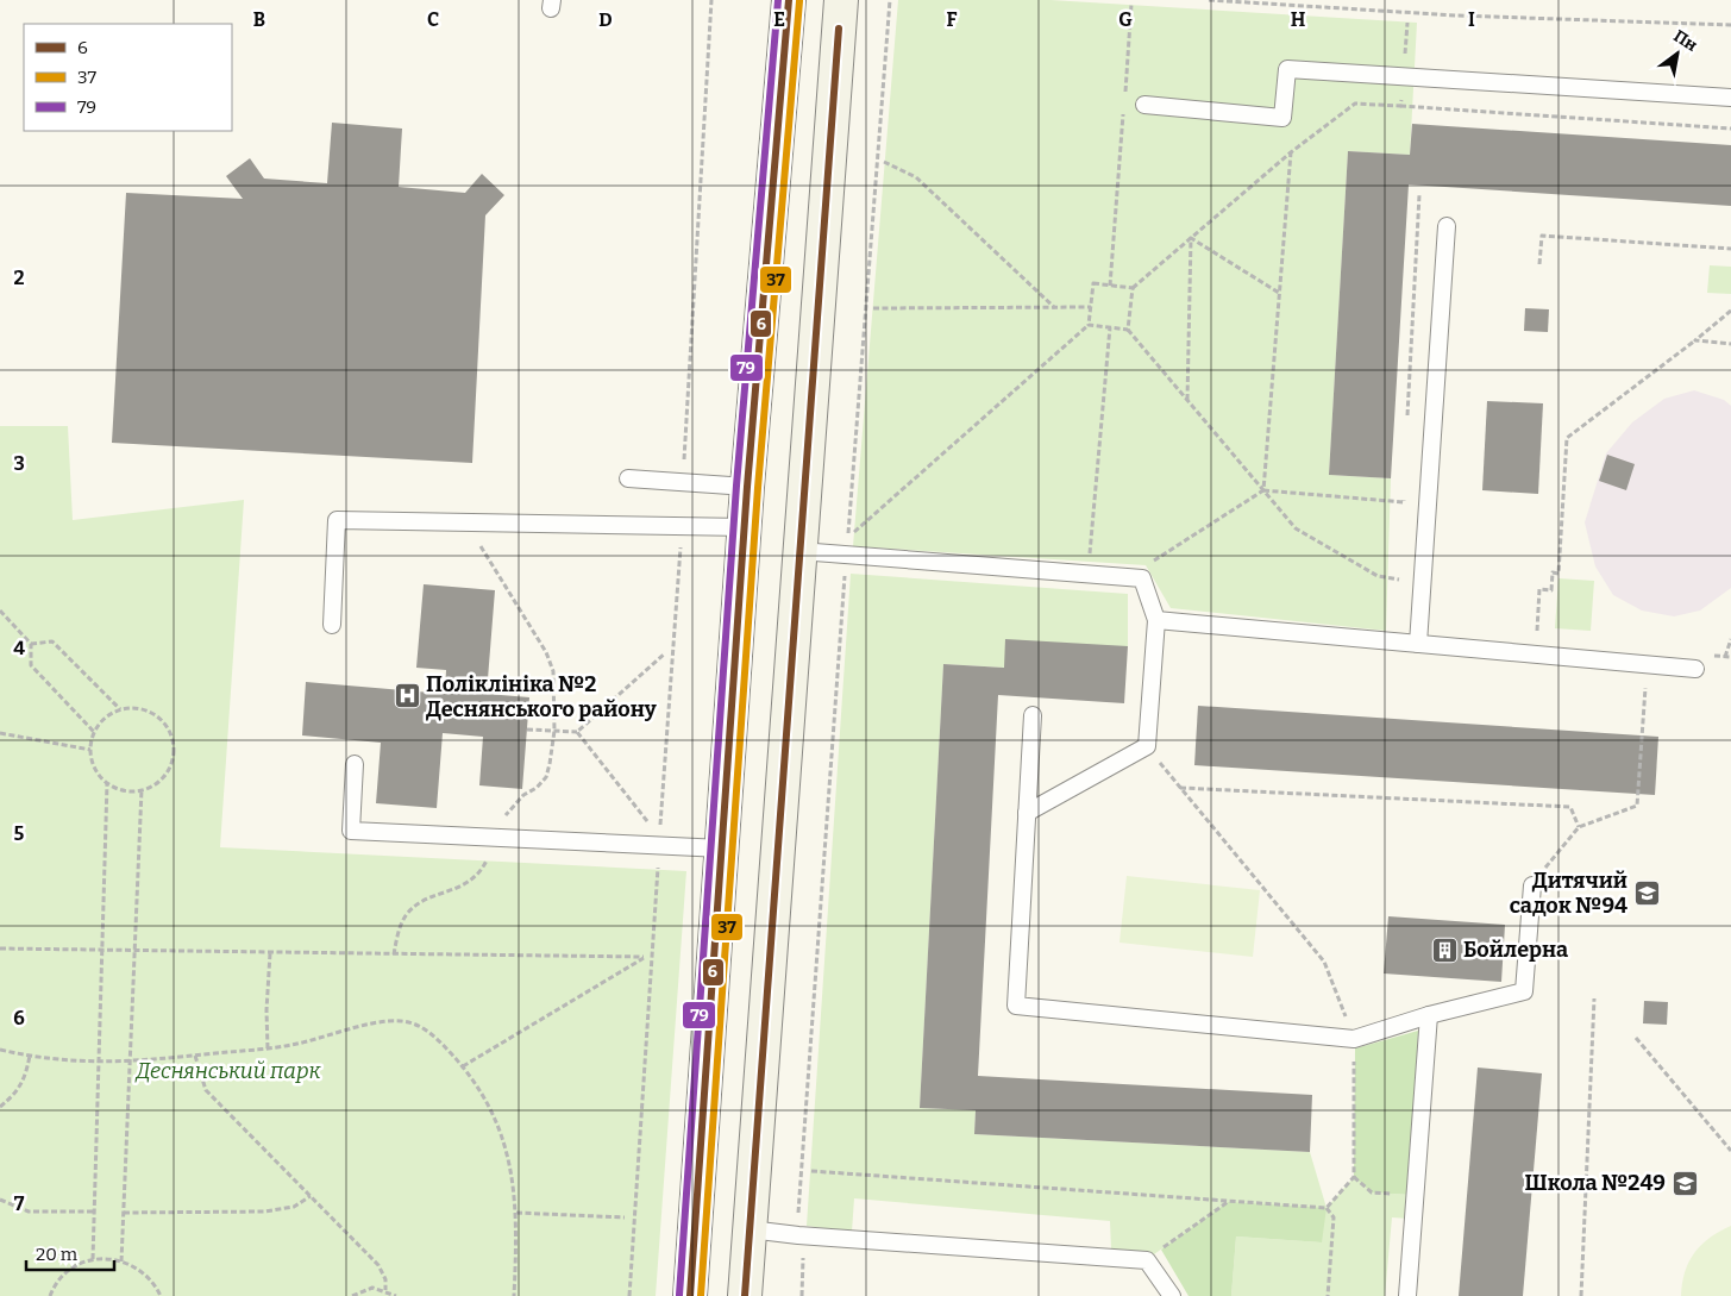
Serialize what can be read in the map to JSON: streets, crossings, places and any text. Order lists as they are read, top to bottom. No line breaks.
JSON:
{"parks":["Деснянський парк"],"places":{"hospital":["Поліклініка №2 Деснянського району"],"school or university":["Дитячий садок №94","Школа №249"],"building":["Бойлерна"]},"lines":["transit line 6","transit line 79","transit line 37"],"legend":["6","37","79"],"scale_bar":"20 m","north":"top right","grid":{"columns":["B","C","D","E","F","G","H","I"],"rows":["2","3","4","5","6","7"]}}
